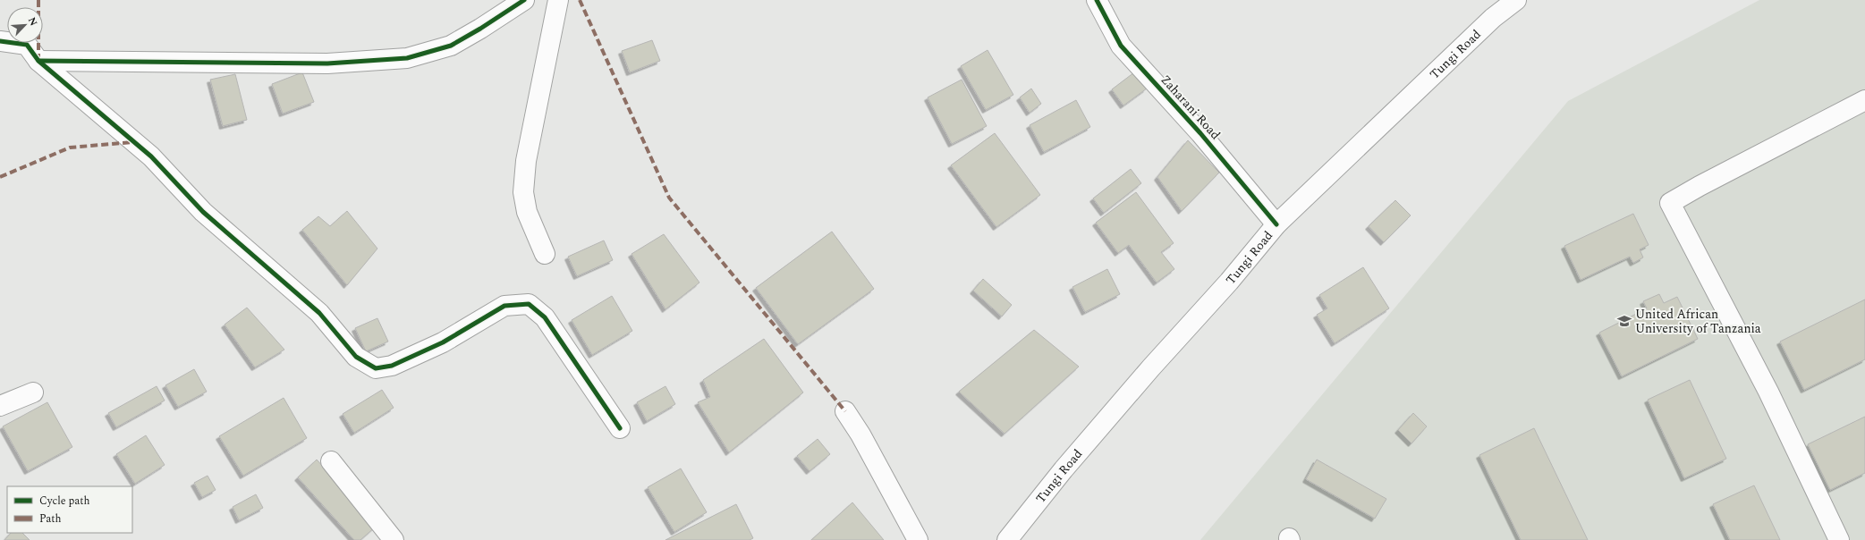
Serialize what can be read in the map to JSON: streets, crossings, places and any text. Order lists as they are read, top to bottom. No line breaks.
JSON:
{"streets":{"street":["Tungi Road","Zaharani Road"]},"crossings":[["Tungi Road","Zaharani Road"]],"places":{"school or university":["United African University of Tanzania"]},"legend":["Cycle path","Path"],"north":"top right"}
